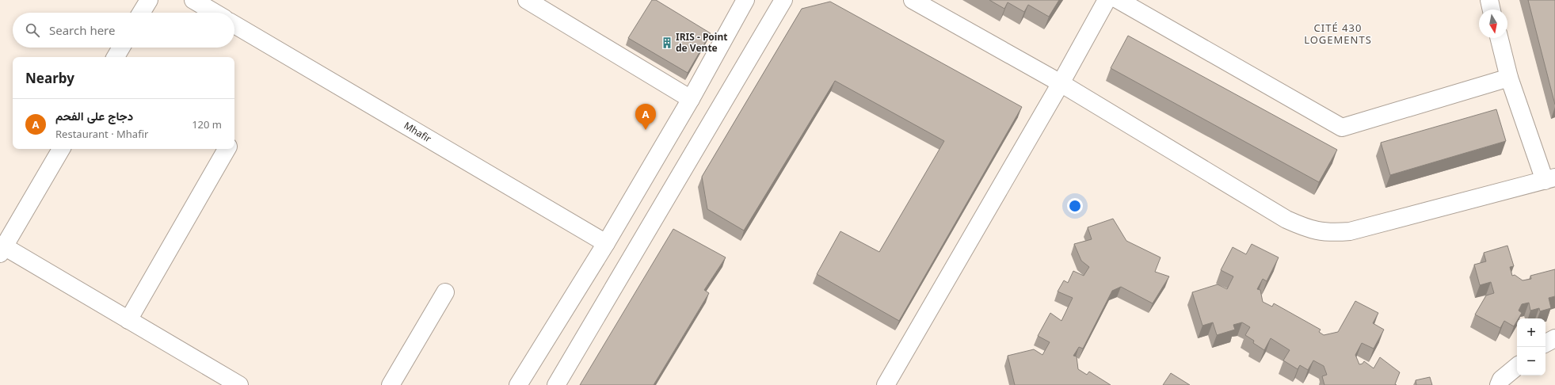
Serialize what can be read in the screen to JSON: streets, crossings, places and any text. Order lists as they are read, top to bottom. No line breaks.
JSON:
{"streets":{"street":["Mhafir"]},"districts":["CITÉ 430 LOGEMENTS"],"places":{"building":["IRIS - Point de Vente"]},"north":"bottom","page":{"search":"Search here","heading":"Nearby","list":[{"mark":"A","name":"دجاج على الفحم","note":"Restaurant · Mhafir","value":"120 m"}],"pins":"A","map_buttons":["+","−"]}}
